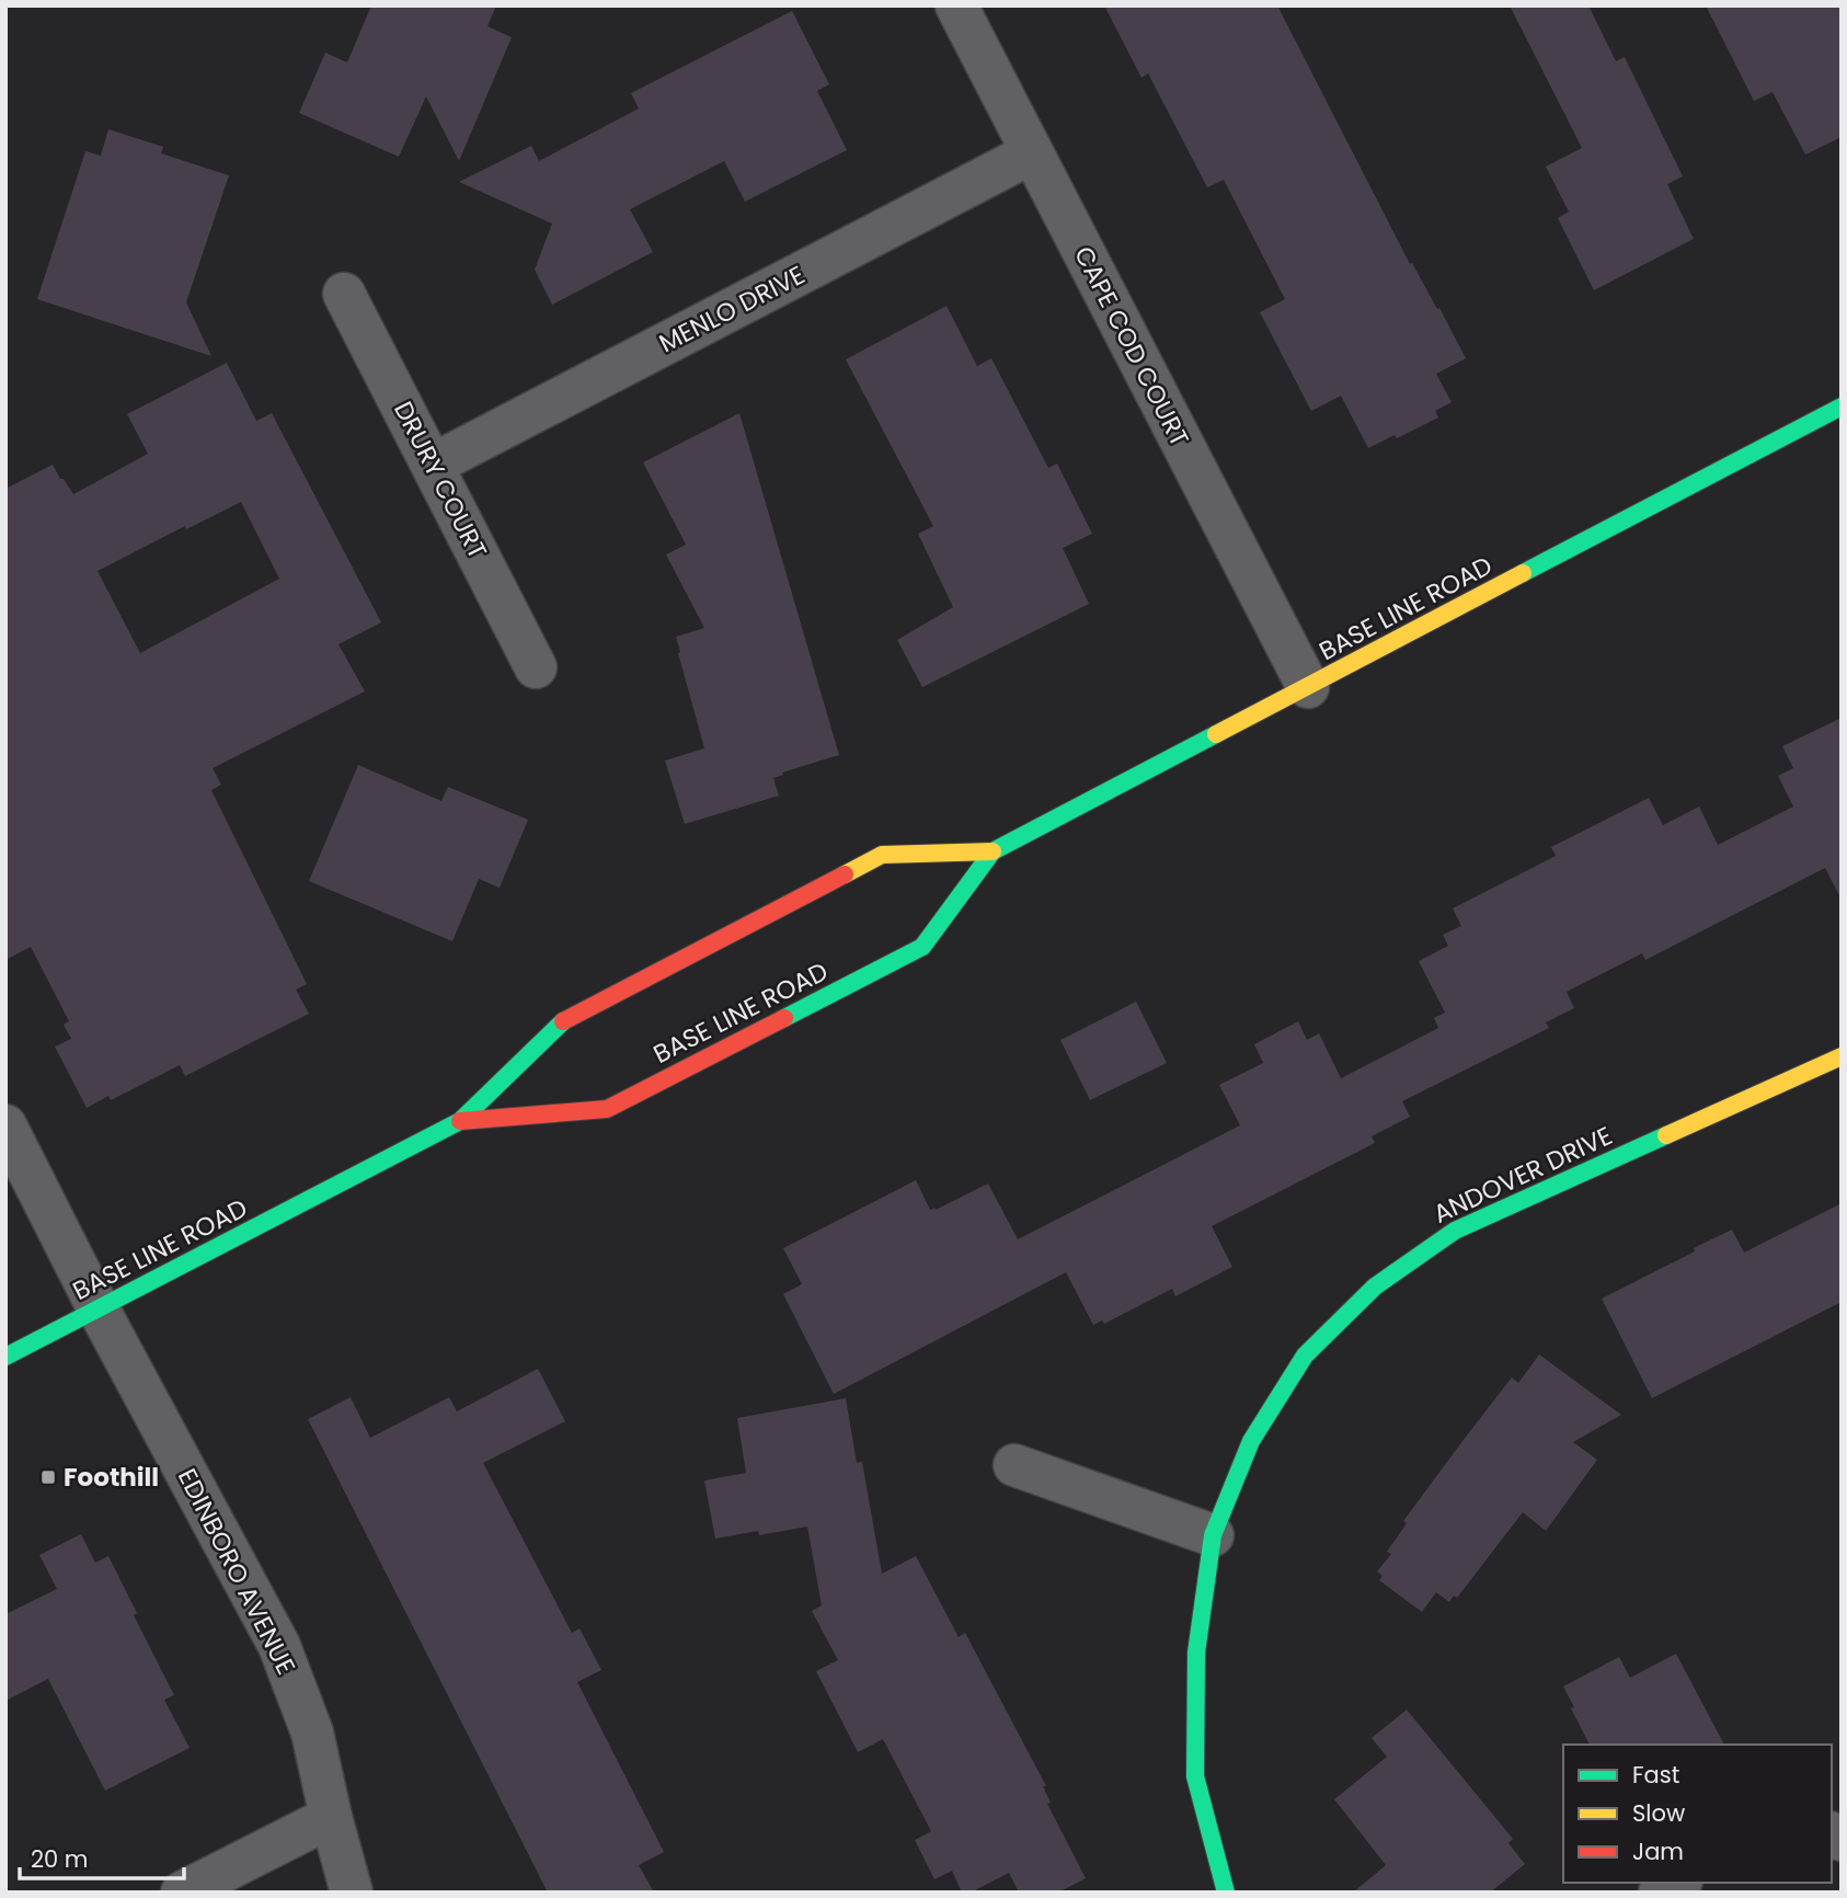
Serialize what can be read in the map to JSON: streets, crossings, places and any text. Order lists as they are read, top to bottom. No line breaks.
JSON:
{"streets":{"main road":["BASE LINE ROAD","ANDOVER DRIVE"],"street":["MENLO DRIVE","CAPE COD COURT","DRURY COURT","EDINBORO AVENUE"]},"crossings":[["MENLO DRIVE","CAPE COD COURT"],["MENLO DRIVE","DRURY COURT"],["CAPE COD COURT","BASE LINE ROAD"],["BASE LINE ROAD","EDINBORO AVENUE"]],"places":{"transit":["Foothill"]},"legend":["Fast","Slow","Jam"],"scale_bar":"20 m"}
